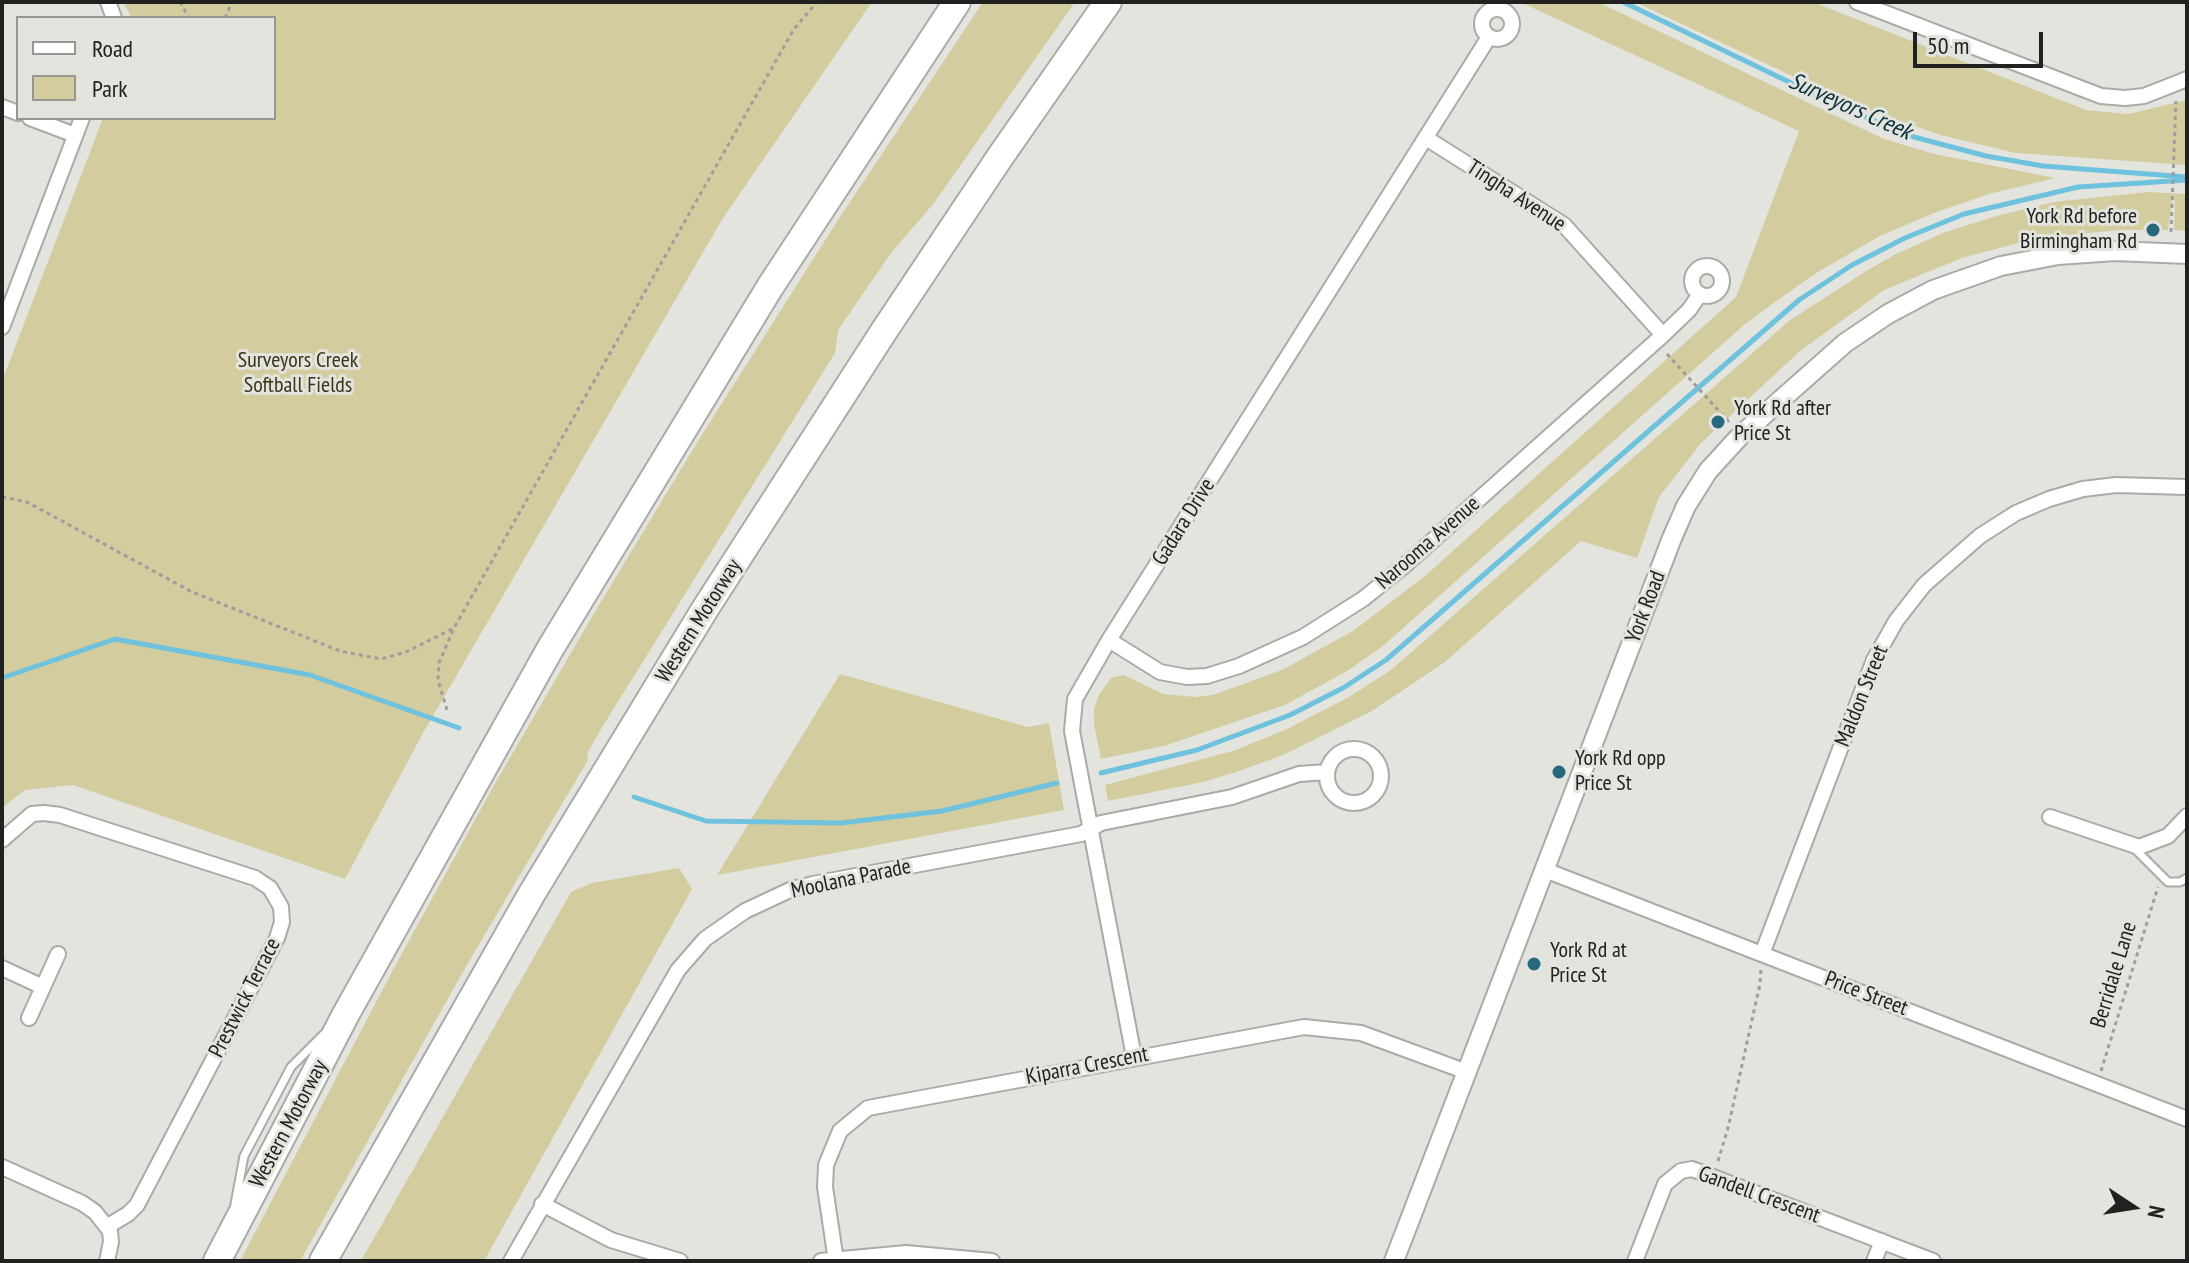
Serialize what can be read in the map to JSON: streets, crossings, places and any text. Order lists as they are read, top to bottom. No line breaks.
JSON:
{"streets":{"highway":["Western Motorway"],"street":["Tingha Avenue","Gadara Drive","Narooma Avenue","York Road","Maldon Street","Moolana Parade","Price Street","Prestwick Terrace","Kiparra Crescent","Gandell Crescent"],"path":["Berridale Lane"]},"crossings":[["Tingha Avenue","Gadara Drive"],["Tingha Avenue","Narooma Avenue"],["Gadara Drive","Narooma Avenue"],["Gadara Drive","Moolana Parade"],["Gadara Drive","Kiparra Crescent"],["York Road","Price Street"],["York Road","Kiparra Crescent"],["Maldon Street","Price Street"],["Berridale Lane","Price Street"]],"water":["Surveyors Creek"],"parks":["Surveyors Creek Softball Fields"],"places":["York Rd before Birmingham Rd","York Rd after Price St","York Rd opp Price St","York Rd at Price St"],"legend":["Road","Park"],"scale_bar":"50 m","north":"right"}
